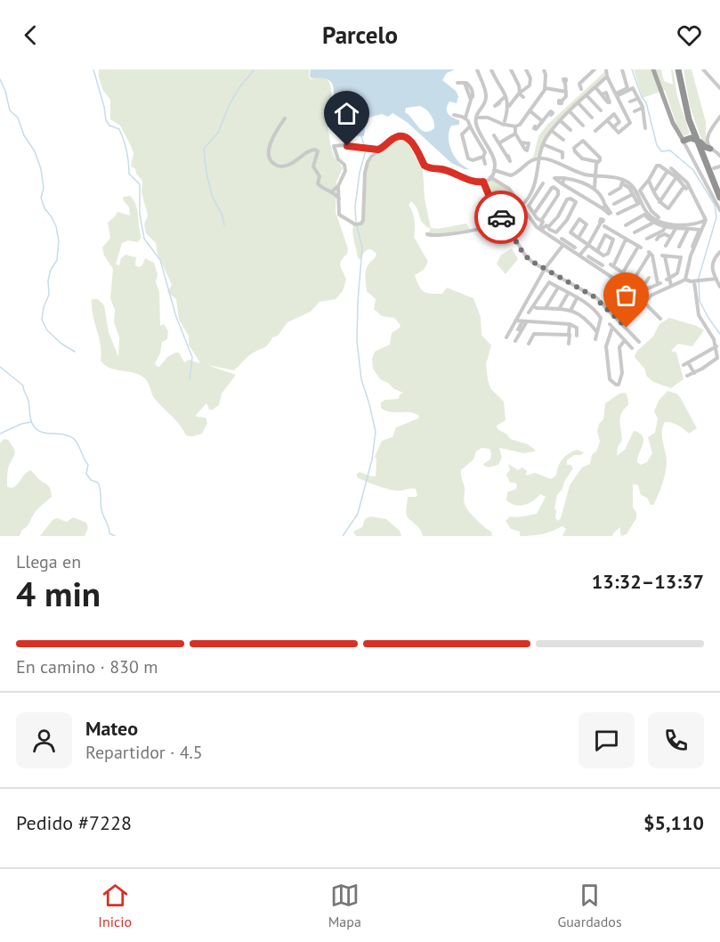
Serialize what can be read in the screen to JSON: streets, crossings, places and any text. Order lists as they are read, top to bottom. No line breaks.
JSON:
{"page":{"header":"Parcelo","heading":["4 min","Llega en","13:32–13:37"],"panel":["Mateo","Repartidor · 4.5","Pedido #7228","$5,110"],"bar":"En camino · 830 m","tabs":["Inicio","Mapa","Guardados"]}}
